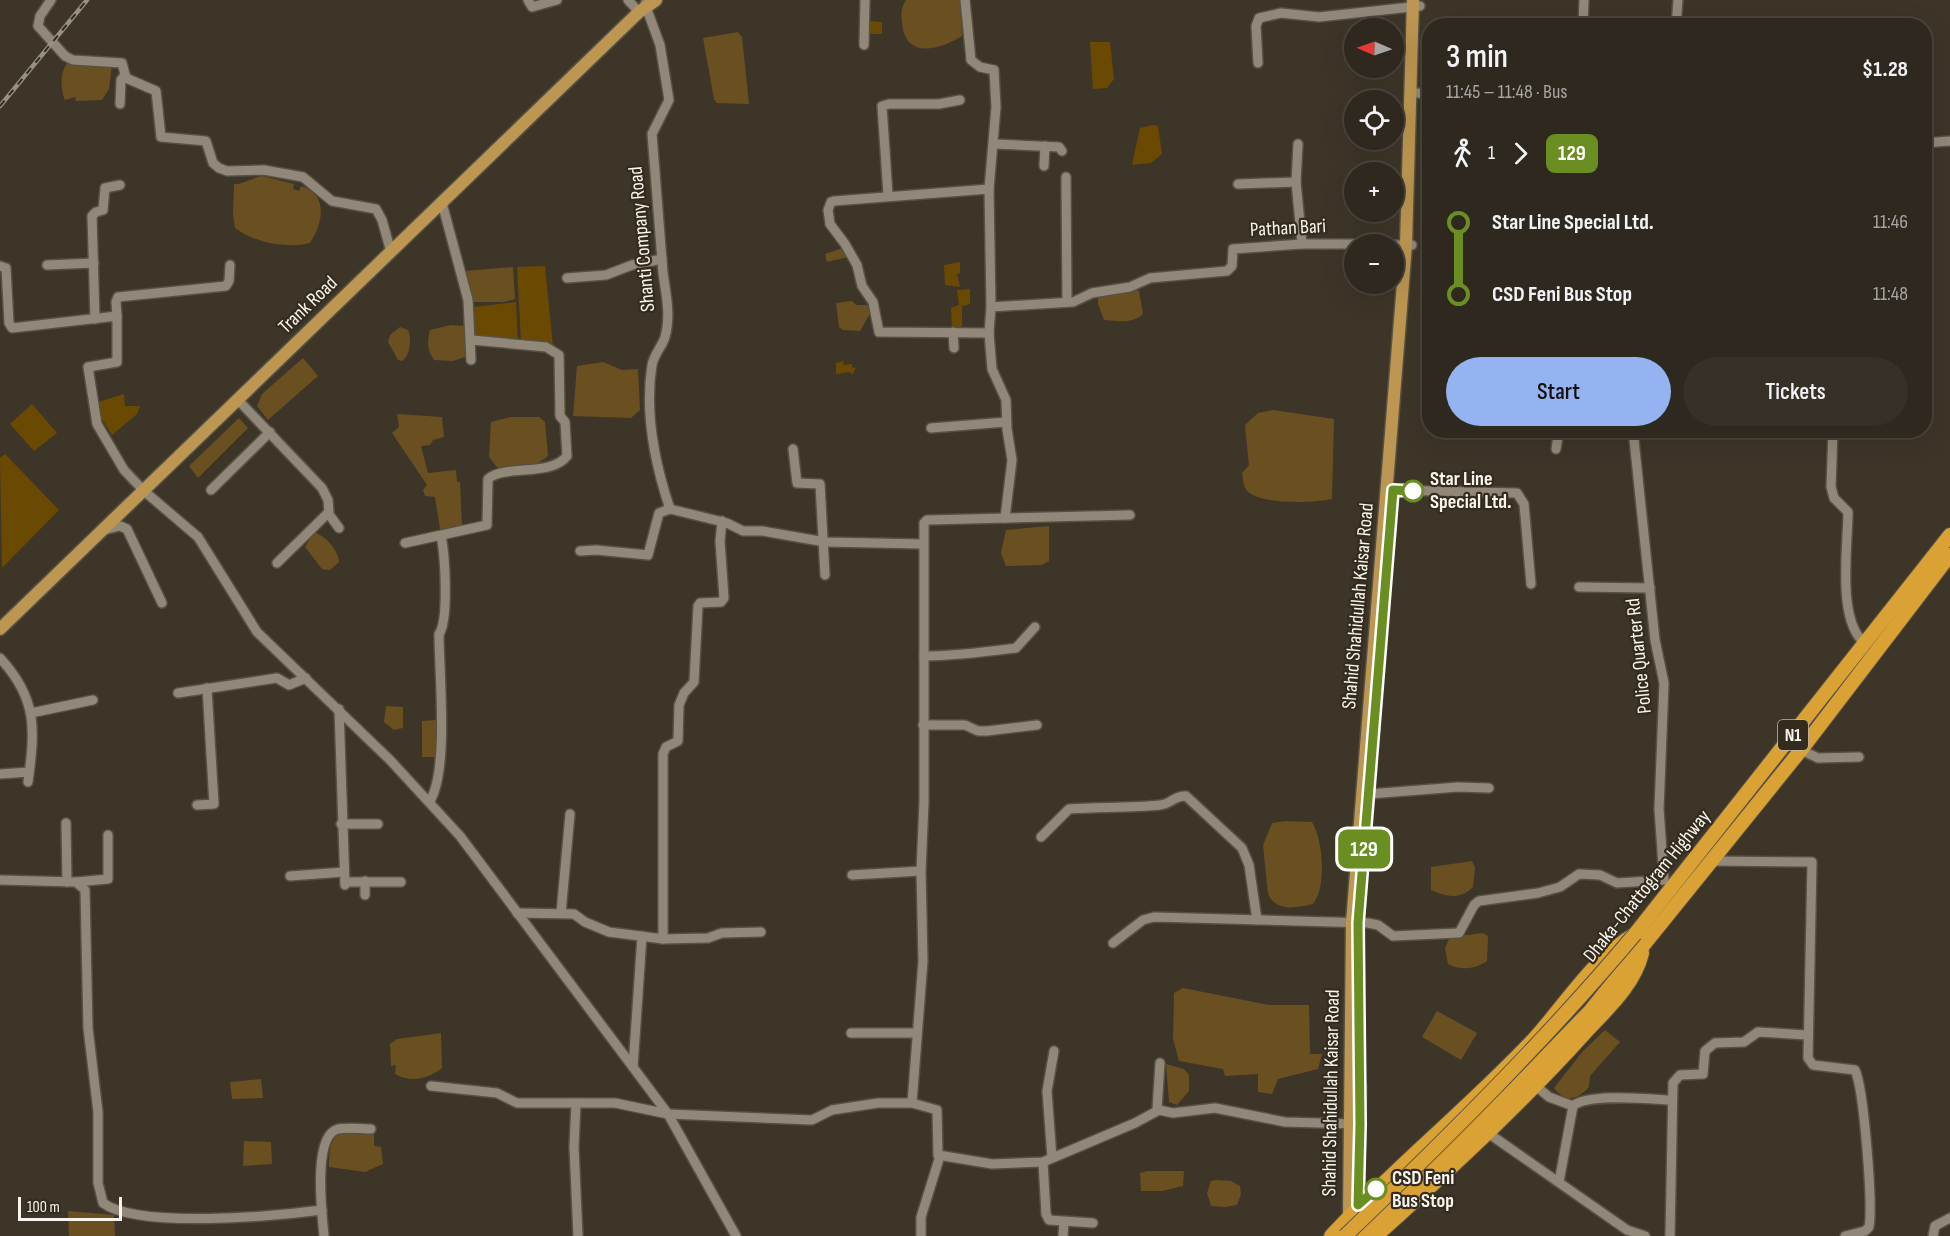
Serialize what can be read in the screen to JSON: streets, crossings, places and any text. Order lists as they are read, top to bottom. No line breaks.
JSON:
{"streets":{"highway":["N1","Dhaka-Chattogram Highway"],"main road":["Trank Road","Shahid Shahidullah Kaisar Road"],"street":["Pathan Bari","Shanti Company Road","Police Quarter Rd"]},"crossings":[["Shanti Company Road","Trank Road"],["Shahid Shahidullah Kaisar Road","Police Quarter Rd"]],"places":["Star Line Special Ltd.","CSD Feni Bus Stop"],"lines":["bus line 129"],"scale_bar":"100 m","north":"left","page":{"on_map":"129","map_buttons":["+","−"],"heading":["3 min","11:45 – 11:48 · Bus","$1.28"],"legs":["1","129"],"list":[{"name":"Star Line Special Ltd.","value":"11:46"},{"name":"CSD Feni Bus Stop","value":"11:48"}],"buttons":["Start","Tickets"],"scale":"100 m"}}
